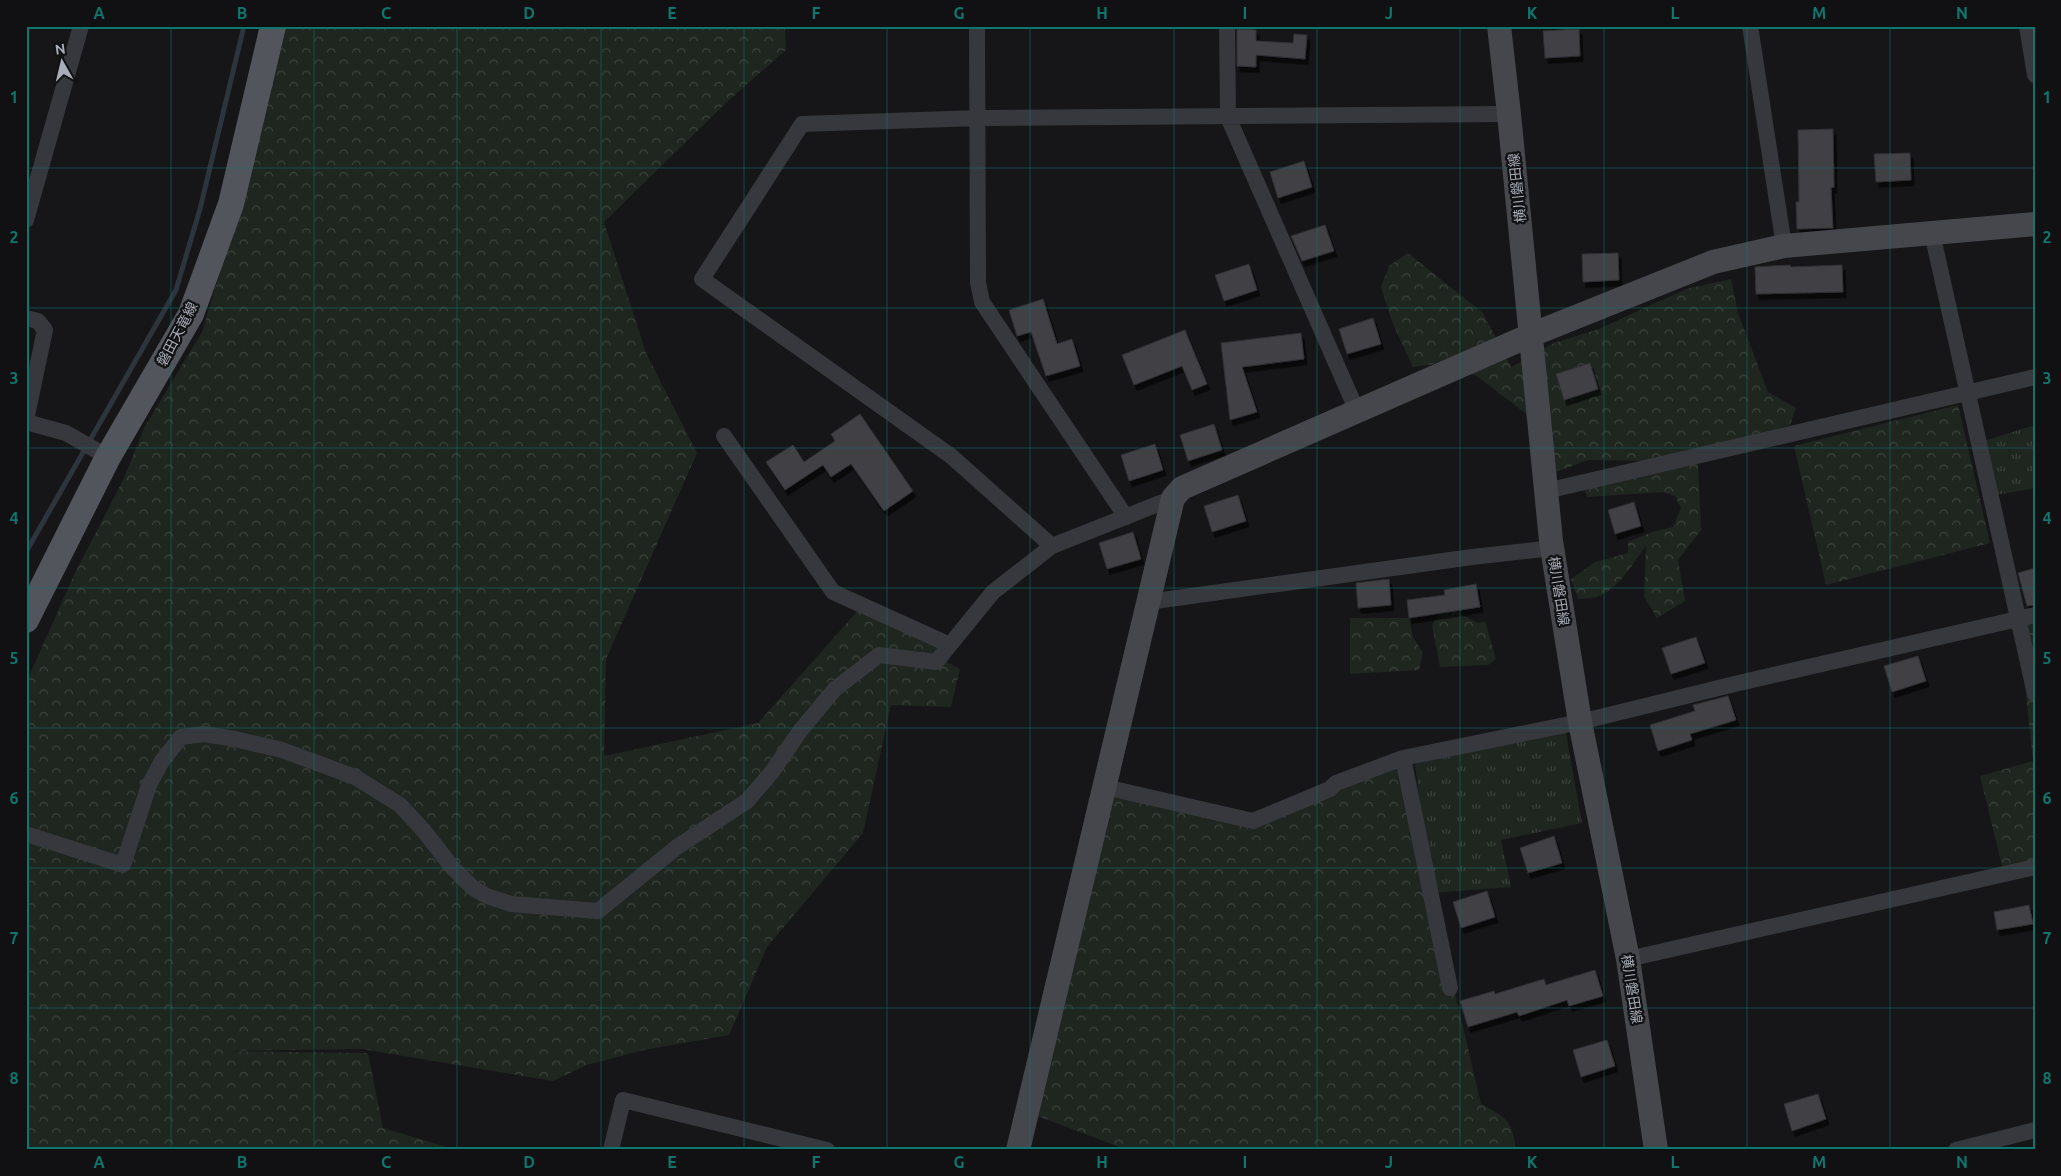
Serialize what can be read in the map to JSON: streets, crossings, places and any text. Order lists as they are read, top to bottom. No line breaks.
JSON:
{"streets":{"main road":["磐田天竜線"],"street":["横川磐田線"]},"north":"top","grid":{"columns":["A","B","C","D","E","F","G","H","I","J","K","L","M","N"],"rows":["1","2","3","4","5","6","7","8"]}}
